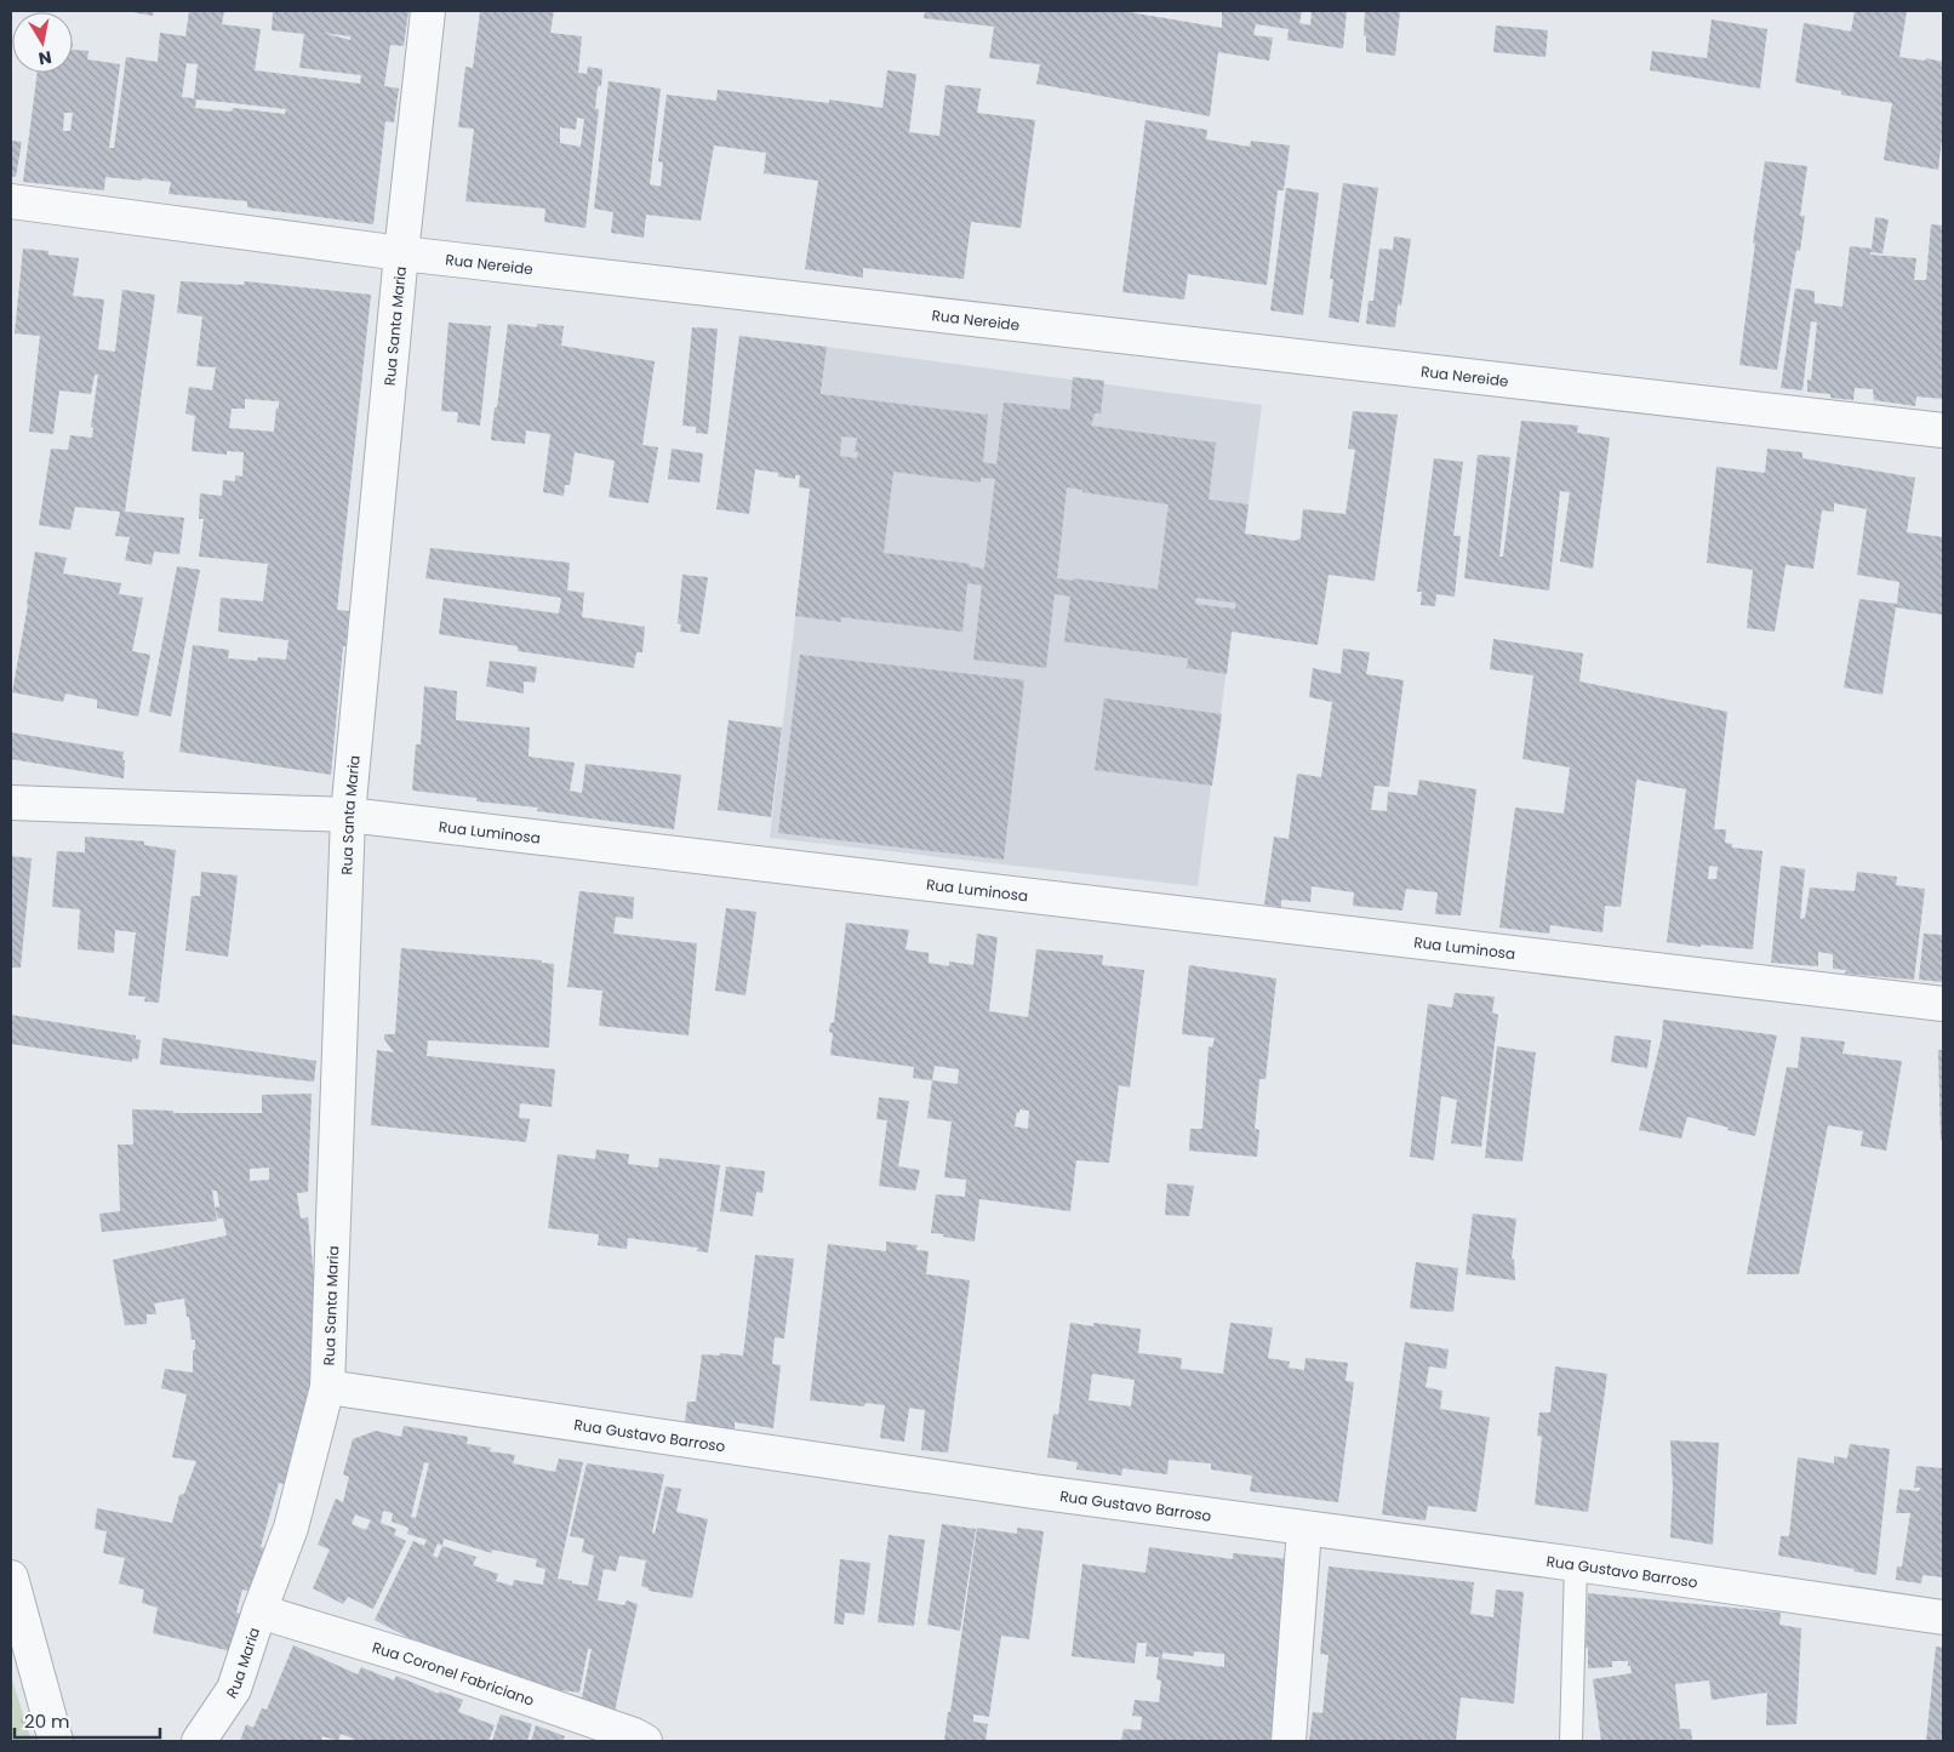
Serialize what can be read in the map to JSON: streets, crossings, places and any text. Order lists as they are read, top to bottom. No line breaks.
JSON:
{"streets":{"street":["Rua Nereide","Rua Santa Maria","Rua Luminosa","Rua Gustavo Barroso","Rua Maria","Rua Coronel Fabriciano"]},"crossings":[["Rua Nereide","Rua Santa Maria"],["Rua Santa Maria","Rua Luminosa"],["Rua Santa Maria","Rua Gustavo Barroso"],["Rua Santa Maria","Rua Maria"],["Rua Santa Maria","Rua Coronel Fabriciano"],["Rua Maria","Rua Coronel Fabriciano"]],"scale_bar":"20 m","north":"bottom"}
